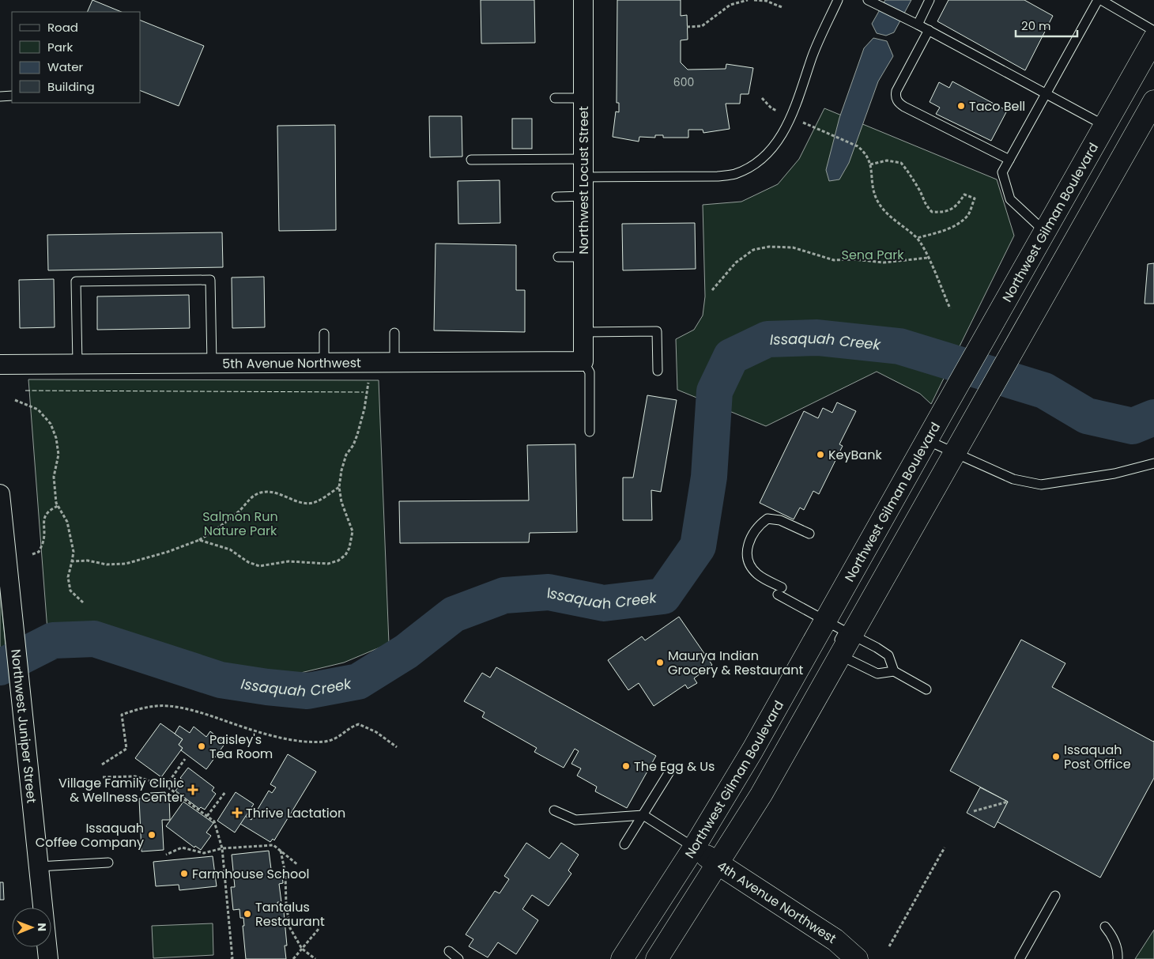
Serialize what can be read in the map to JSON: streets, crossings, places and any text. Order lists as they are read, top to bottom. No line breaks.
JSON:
{"streets":{"street":["Northwest Locust Street","Northwest Gilman Boulevard","5th Avenue Northwest","Northwest Juniper Street","4th Avenue Northwest"]},"crossings":[["Northwest Locust Street","5th Avenue Northwest"],["Northwest Gilman Boulevard","4th Avenue Northwest"]],"water":["Issaquah Creek"],"parks":["Sena Park","Salmon Run Nature Park"],"places":{"other":["Taco Bell","KeyBank","Maurya Indian Grocery & Restaurant","Paisley's Tea Room","Issaquah Post Office","The Egg & Us","Issaquah Coffee Company","Farmhouse School","Tantalus Restaurant"],"health":["Village Family Clinic & Wellness Center","Thrive Lactation"]},"house_numbers":["600"],"legend":["Road","Park","Water","Building"],"scale_bar":"20 m","north":"right"}
